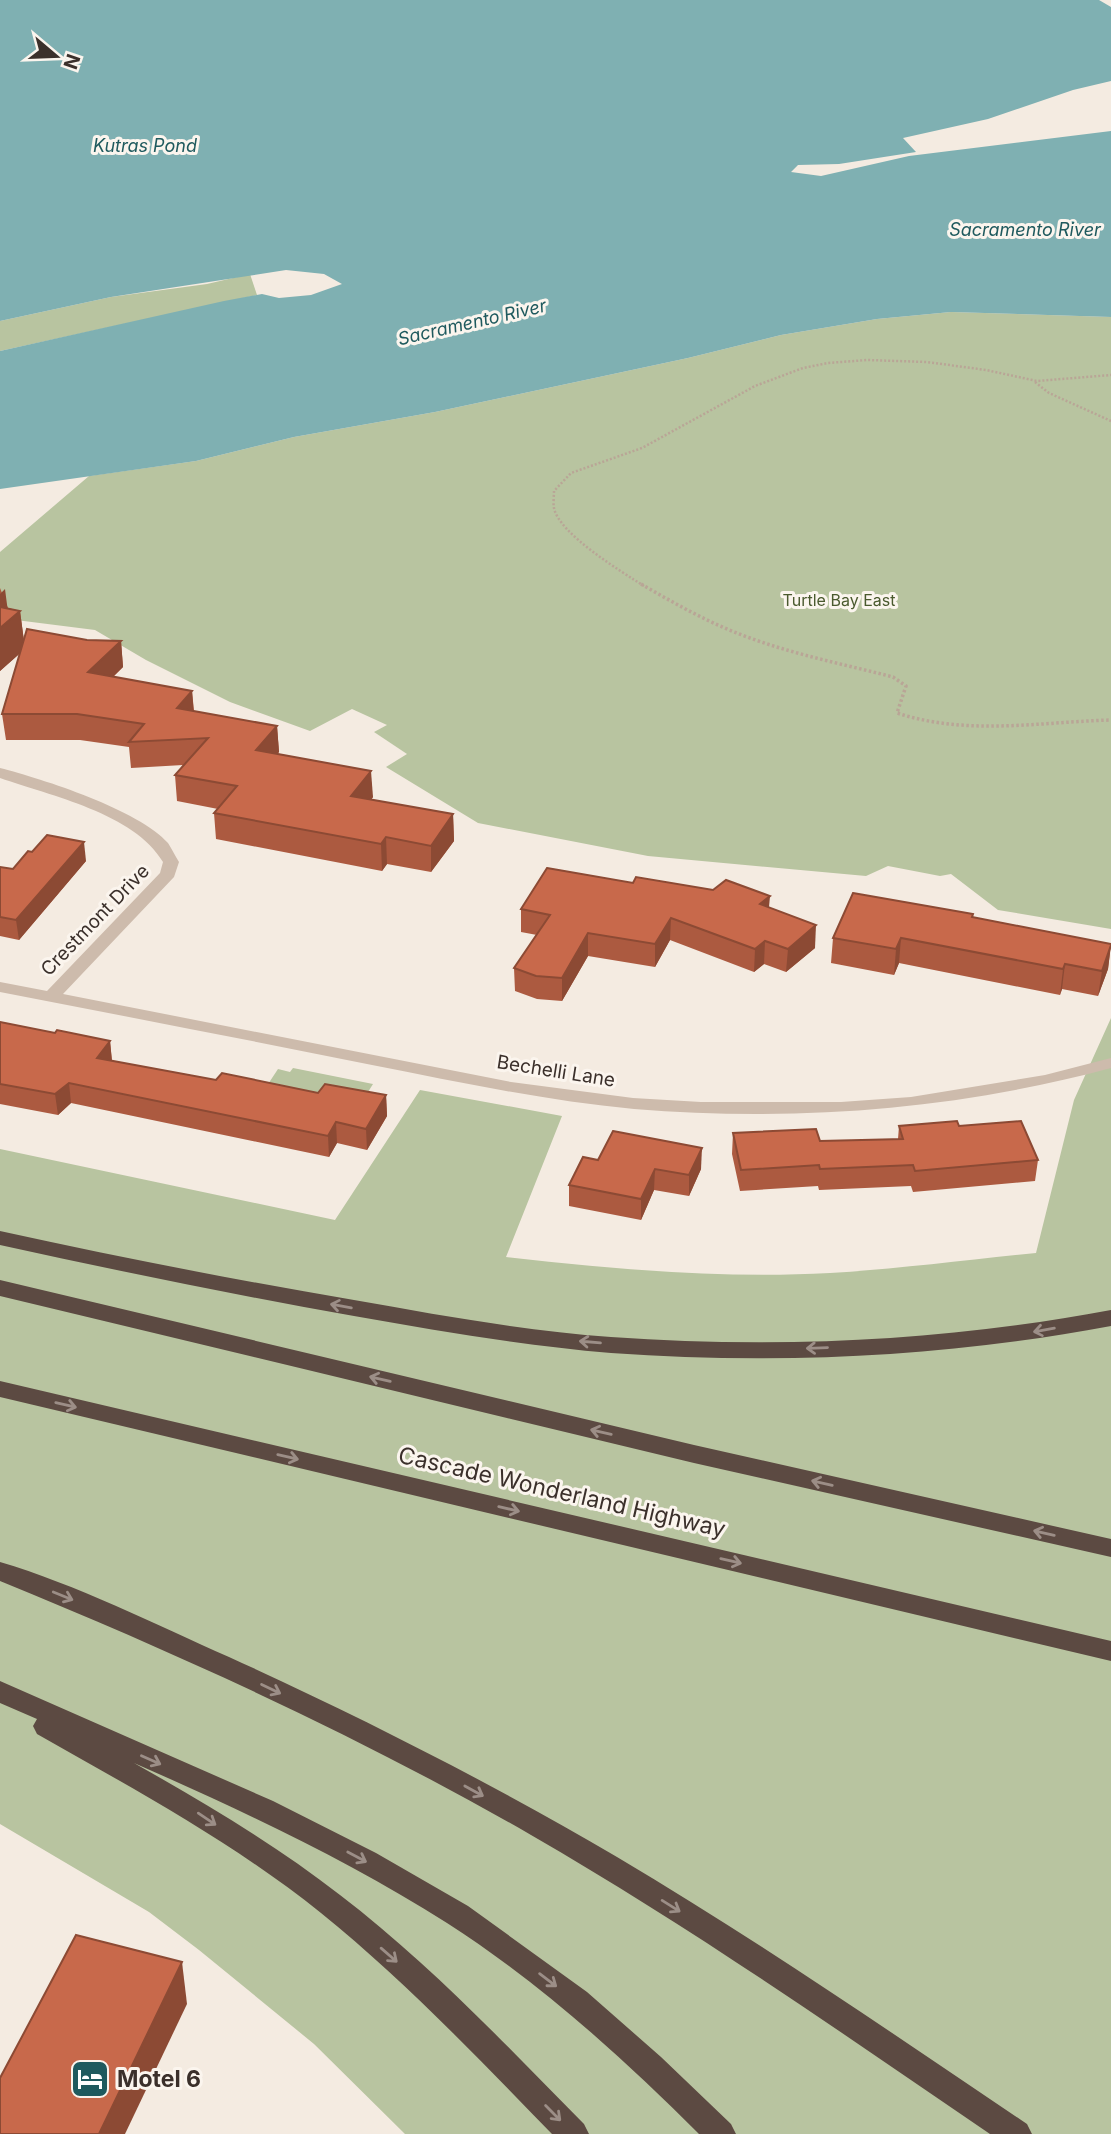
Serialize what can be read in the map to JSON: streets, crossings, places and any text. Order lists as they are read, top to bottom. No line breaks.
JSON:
{"streets":{"highway":["Cascade Wonderland Highway"],"street":["Crestmont Drive","Bechelli Lane"]},"crossings":[["Crestmont Drive","Bechelli Lane"]],"water":["Kutras Pond","Sacramento River"],"parks":["Turtle Bay East"],"places":{"hotel":["Motel 6"]},"north":"right"}
